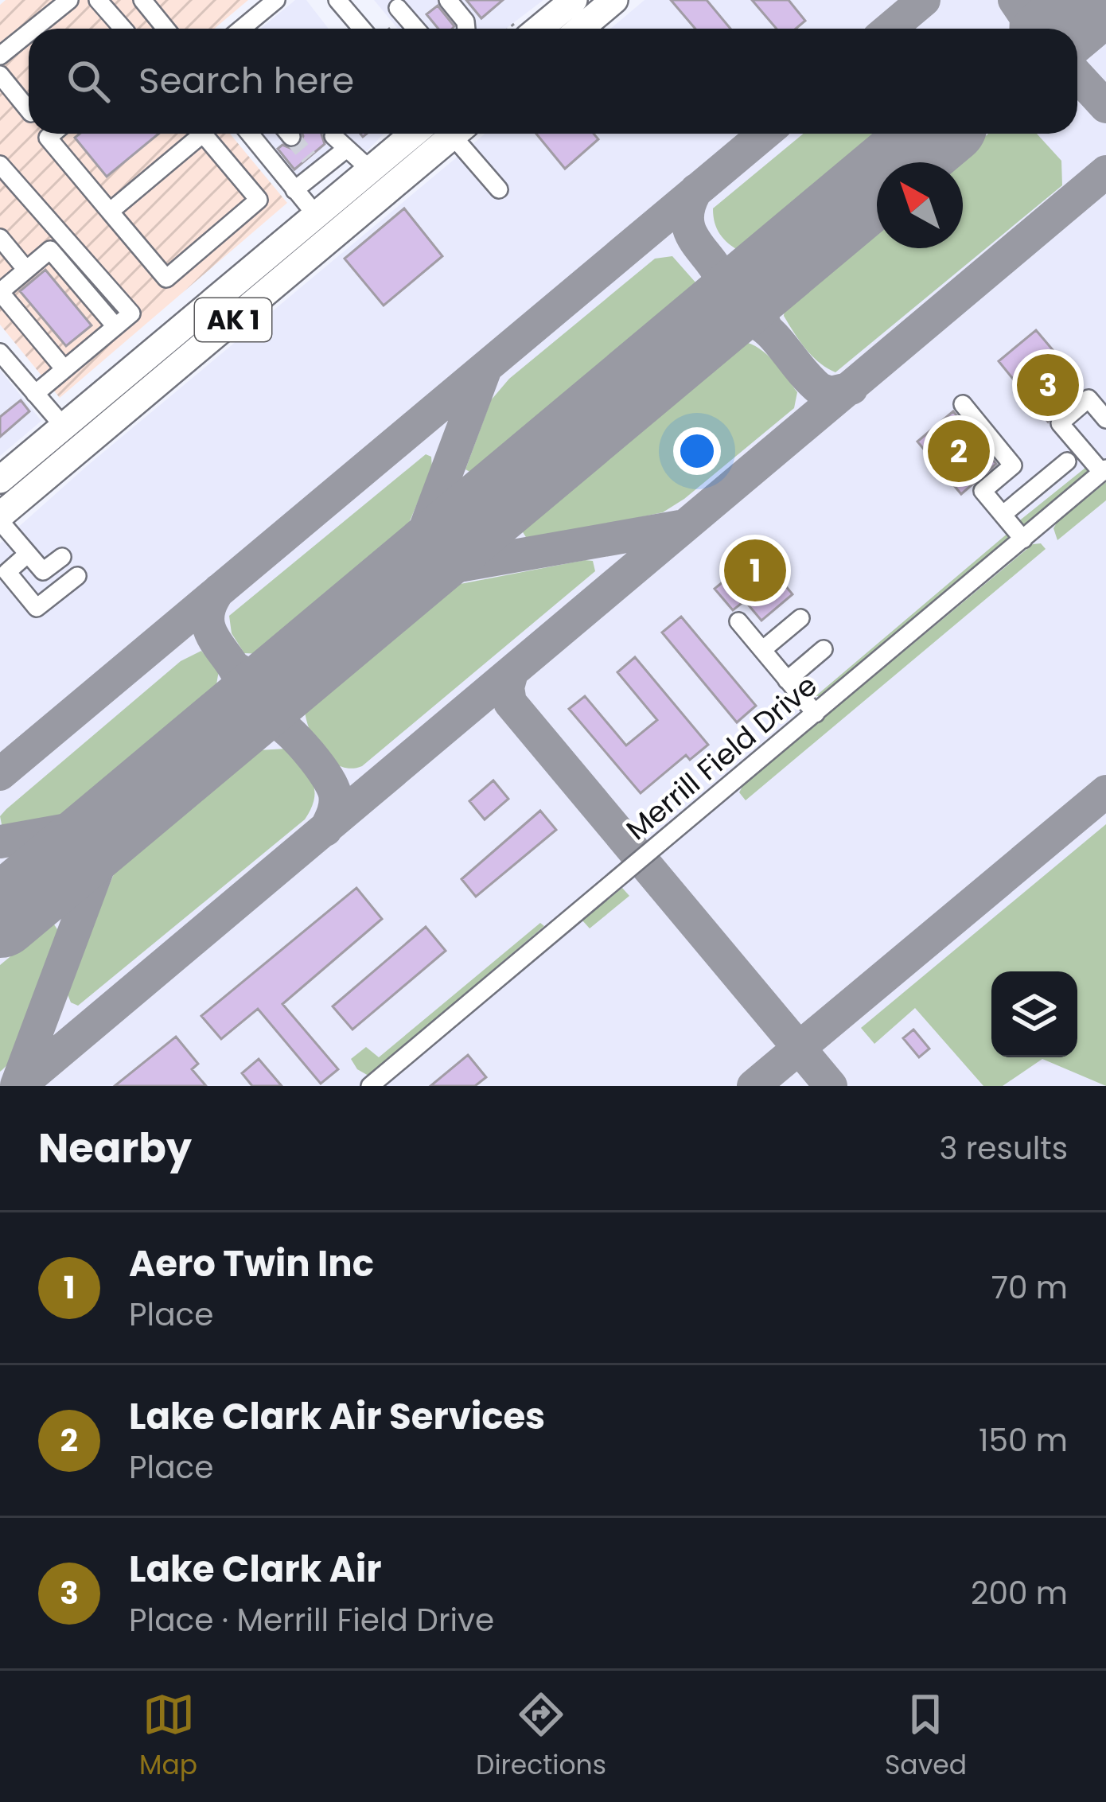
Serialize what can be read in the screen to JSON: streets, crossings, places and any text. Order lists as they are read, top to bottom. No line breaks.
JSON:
{"streets":{"highway":["AK 1"],"street":["Merrill Field Drive"]},"north":"top left","page":{"search":"Search here","pins":["3","2","1"],"heading":["Nearby","3 results"],"list":[{"mark":"1","name":"Aero Twin Inc","note":"Place","value":"70 m"},{"mark":"2","name":"Lake Clark Air Services","note":"Place","value":"150 m"},{"mark":"3","name":"Lake Clark Air","note":"Place · Merrill Field Drive","value":"200 m"}],"nav":["Map","Directions","Saved"]}}
